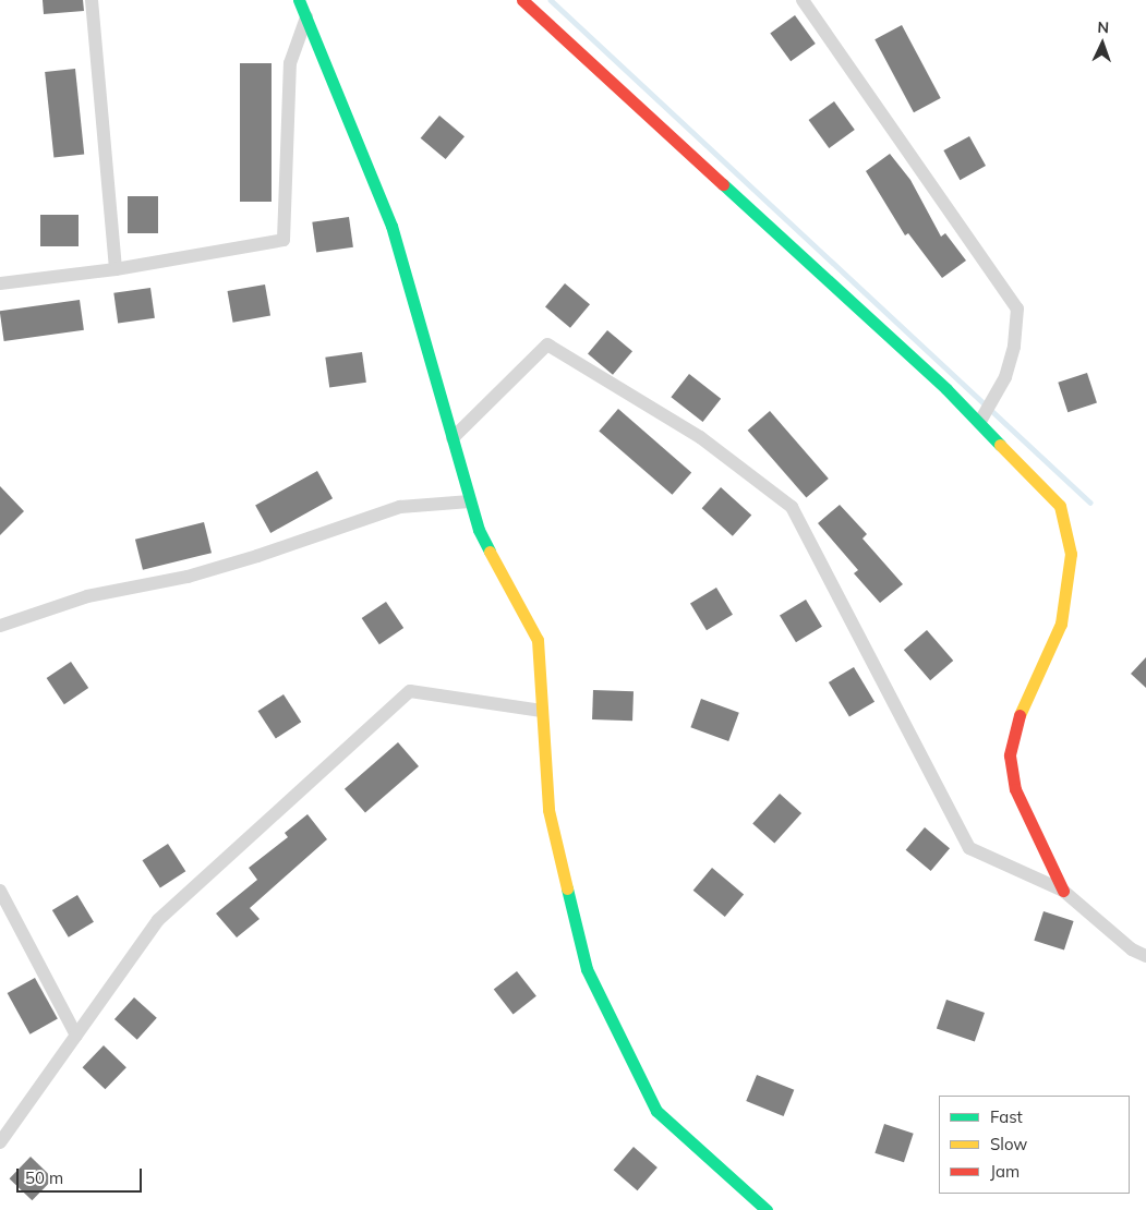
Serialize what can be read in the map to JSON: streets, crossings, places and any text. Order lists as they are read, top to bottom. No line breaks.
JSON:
{"legend":["Fast","Slow","Jam"],"scale_bar":"50 m","north":"top"}
